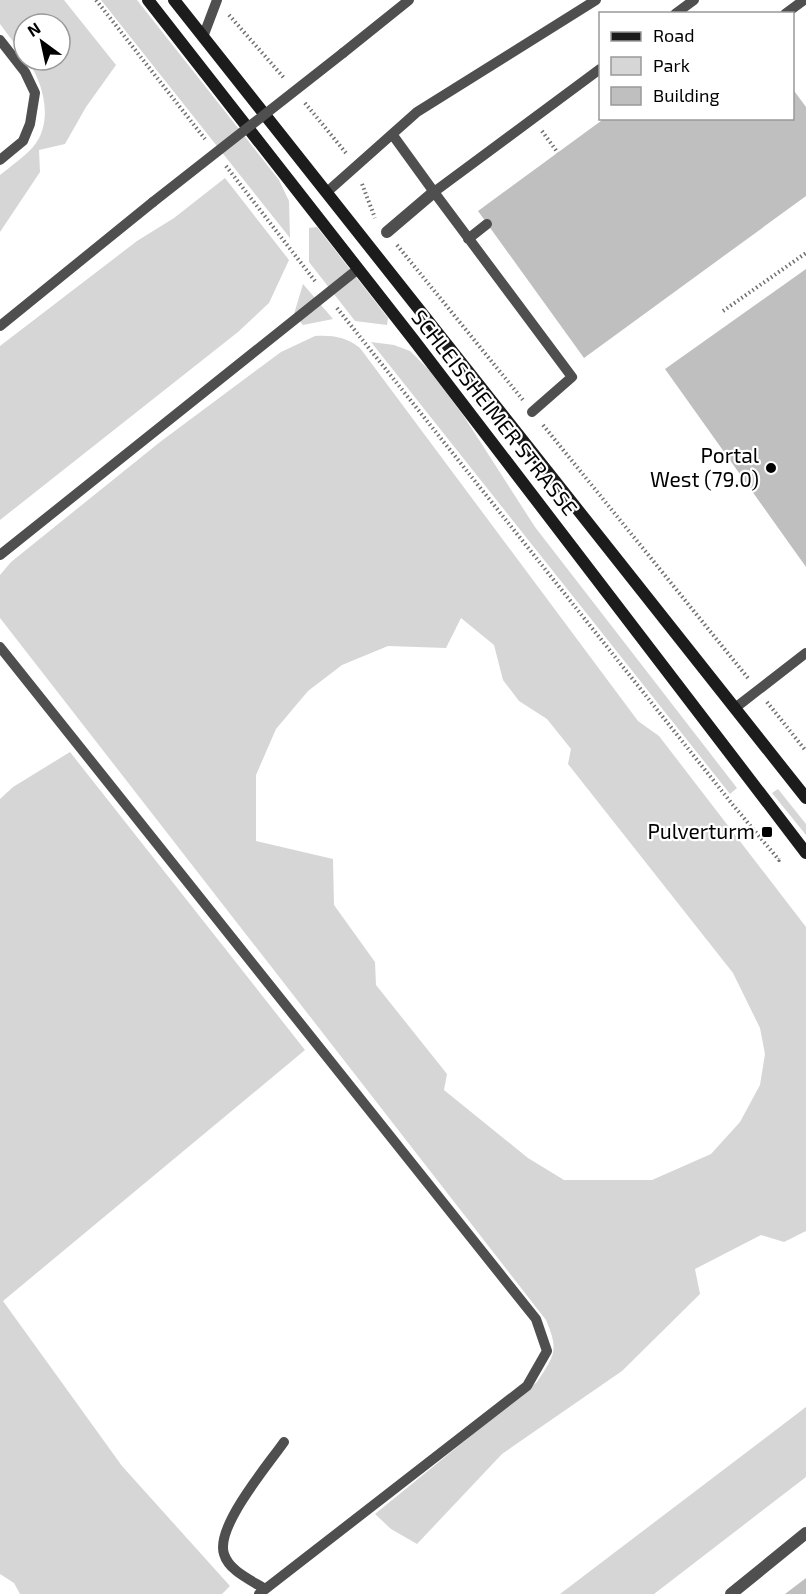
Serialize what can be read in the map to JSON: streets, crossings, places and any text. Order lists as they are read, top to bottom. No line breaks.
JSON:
{"streets":{"main road":["SCHLEISSHEIMER STRASSE"]},"places":{"other":["Portal West (79.0)"],"transit":["Pulverturm"]},"legend":["Road","Park","Building"],"north":"top left"}
